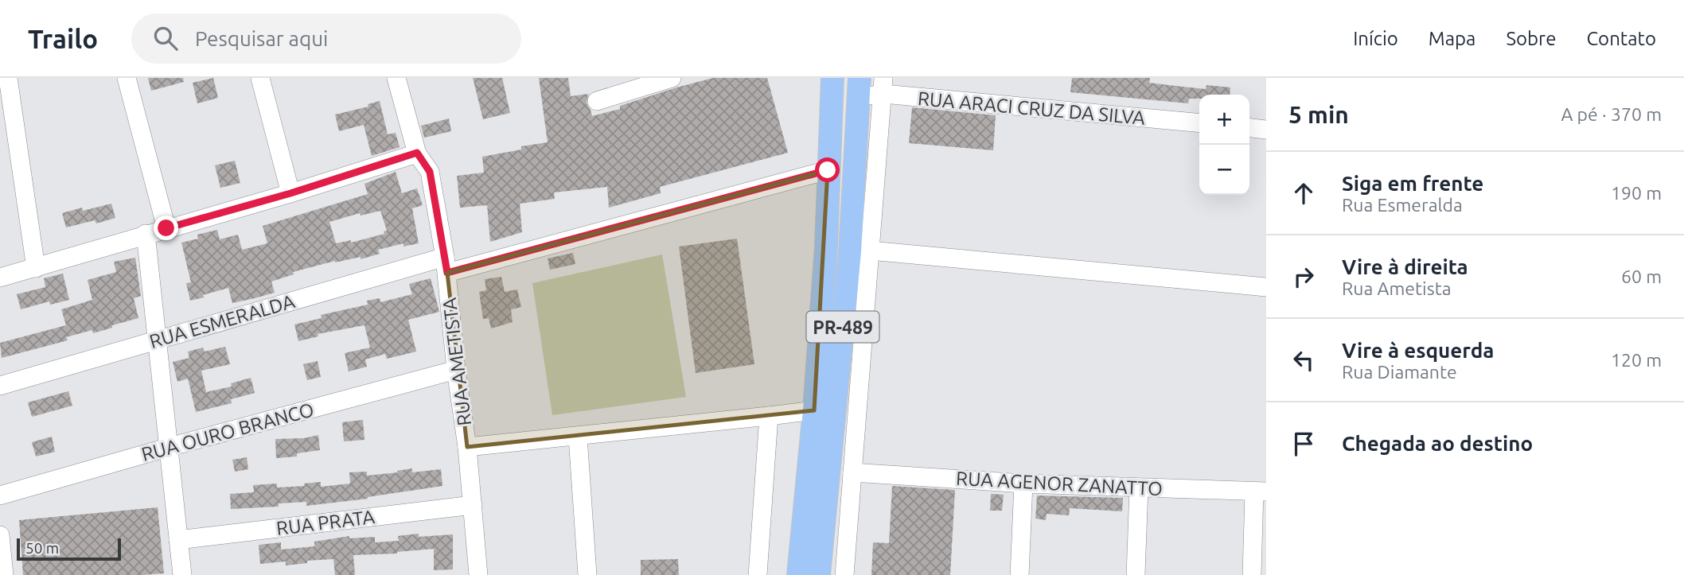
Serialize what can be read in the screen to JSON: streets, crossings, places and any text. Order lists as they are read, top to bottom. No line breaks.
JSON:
{"streets":{"main road":["PR-489"],"street":["RUA ARACI CRUZ DA SILVA","RUA ESMERALDA","RUA AMETISTA","RUA OURO BRANCO","RUA AGENOR ZANATTO","RUA PRATA"]},"crossings":[["RUA ARACI CRUZ DA SILVA","PR-489"],["RUA ESMERALDA","PR-489"],["RUA ESMERALDA","RUA AMETISTA"],["RUA AMETISTA","RUA OURO BRANCO"],["RUA AMETISTA","RUA PRATA"]],"scale_bar":"50 m","page":{"header":"Trailo","search":"Pesquisar aqui","nav":["Início","Mapa","Sobre","Contato"],"heading":["5 min","A pé · 370 m"],"map_buttons":["+","−"],"list":[["Siga em frente","Rua Esmeralda","190 m"],["Vire à direita","Rua Ametista","60 m"],["Vire à esquerda","Rua Diamante","120 m"],"Chegada ao destino"],"scale":"50 m"}}
